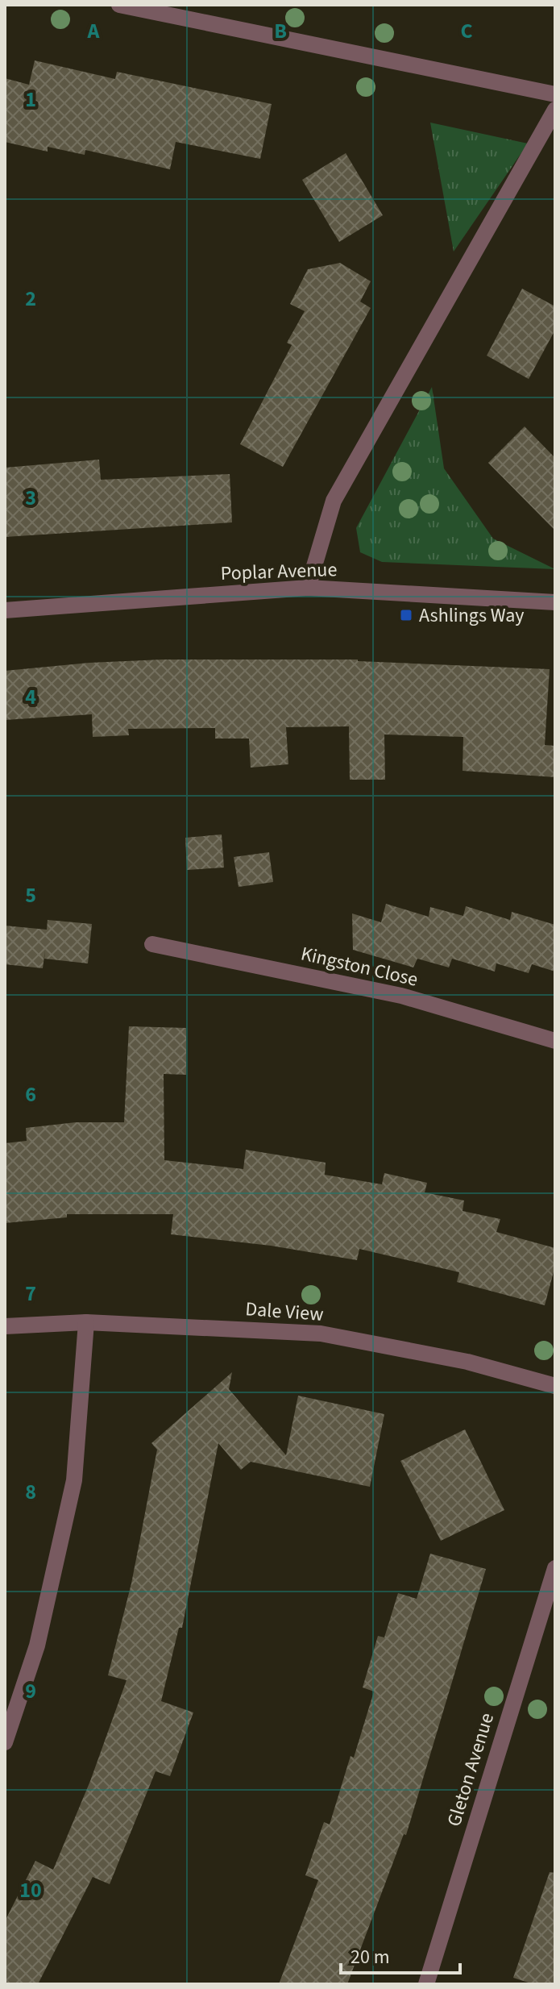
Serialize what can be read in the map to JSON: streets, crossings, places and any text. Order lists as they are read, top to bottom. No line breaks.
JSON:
{"streets":{"street":["Poplar Avenue","Kingston Close","Dale View","Gleton Avenue"]},"places":{"transit":["Ashlings Way"]},"scale_bar":"20 m","grid":{"columns":["A","B","C"],"rows":["1","2","3","4","5","6","7","8","9","10"]}}
